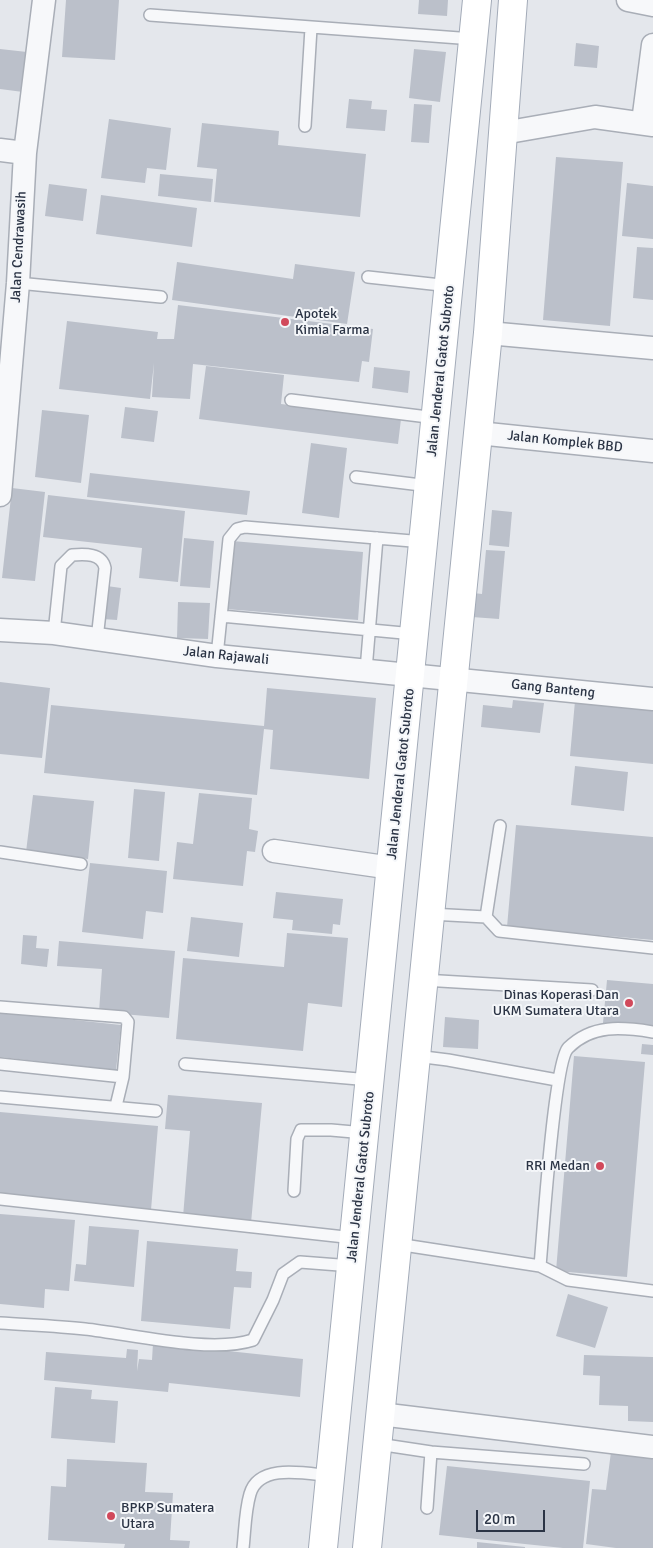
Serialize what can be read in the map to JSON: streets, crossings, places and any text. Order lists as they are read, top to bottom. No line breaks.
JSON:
{"streets":{"main road":["Jalan Jenderal Gatot Subroto"],"street":["Jalan Cendrawasih","Jalan Komplek BBD","Jalan Rajawali","Gang Banteng"]},"crossings":[["Jalan Jenderal Gatot Subroto","Jalan Rajawali"],["Jalan Rajawali","Gang Banteng"]],"places":["Apotek Kimia Farma","Dinas Koperasi Dan UKM Sumatera Utara","RRI Medan","BPKP Sumatera Utara"],"scale_bar":"20 m"}
